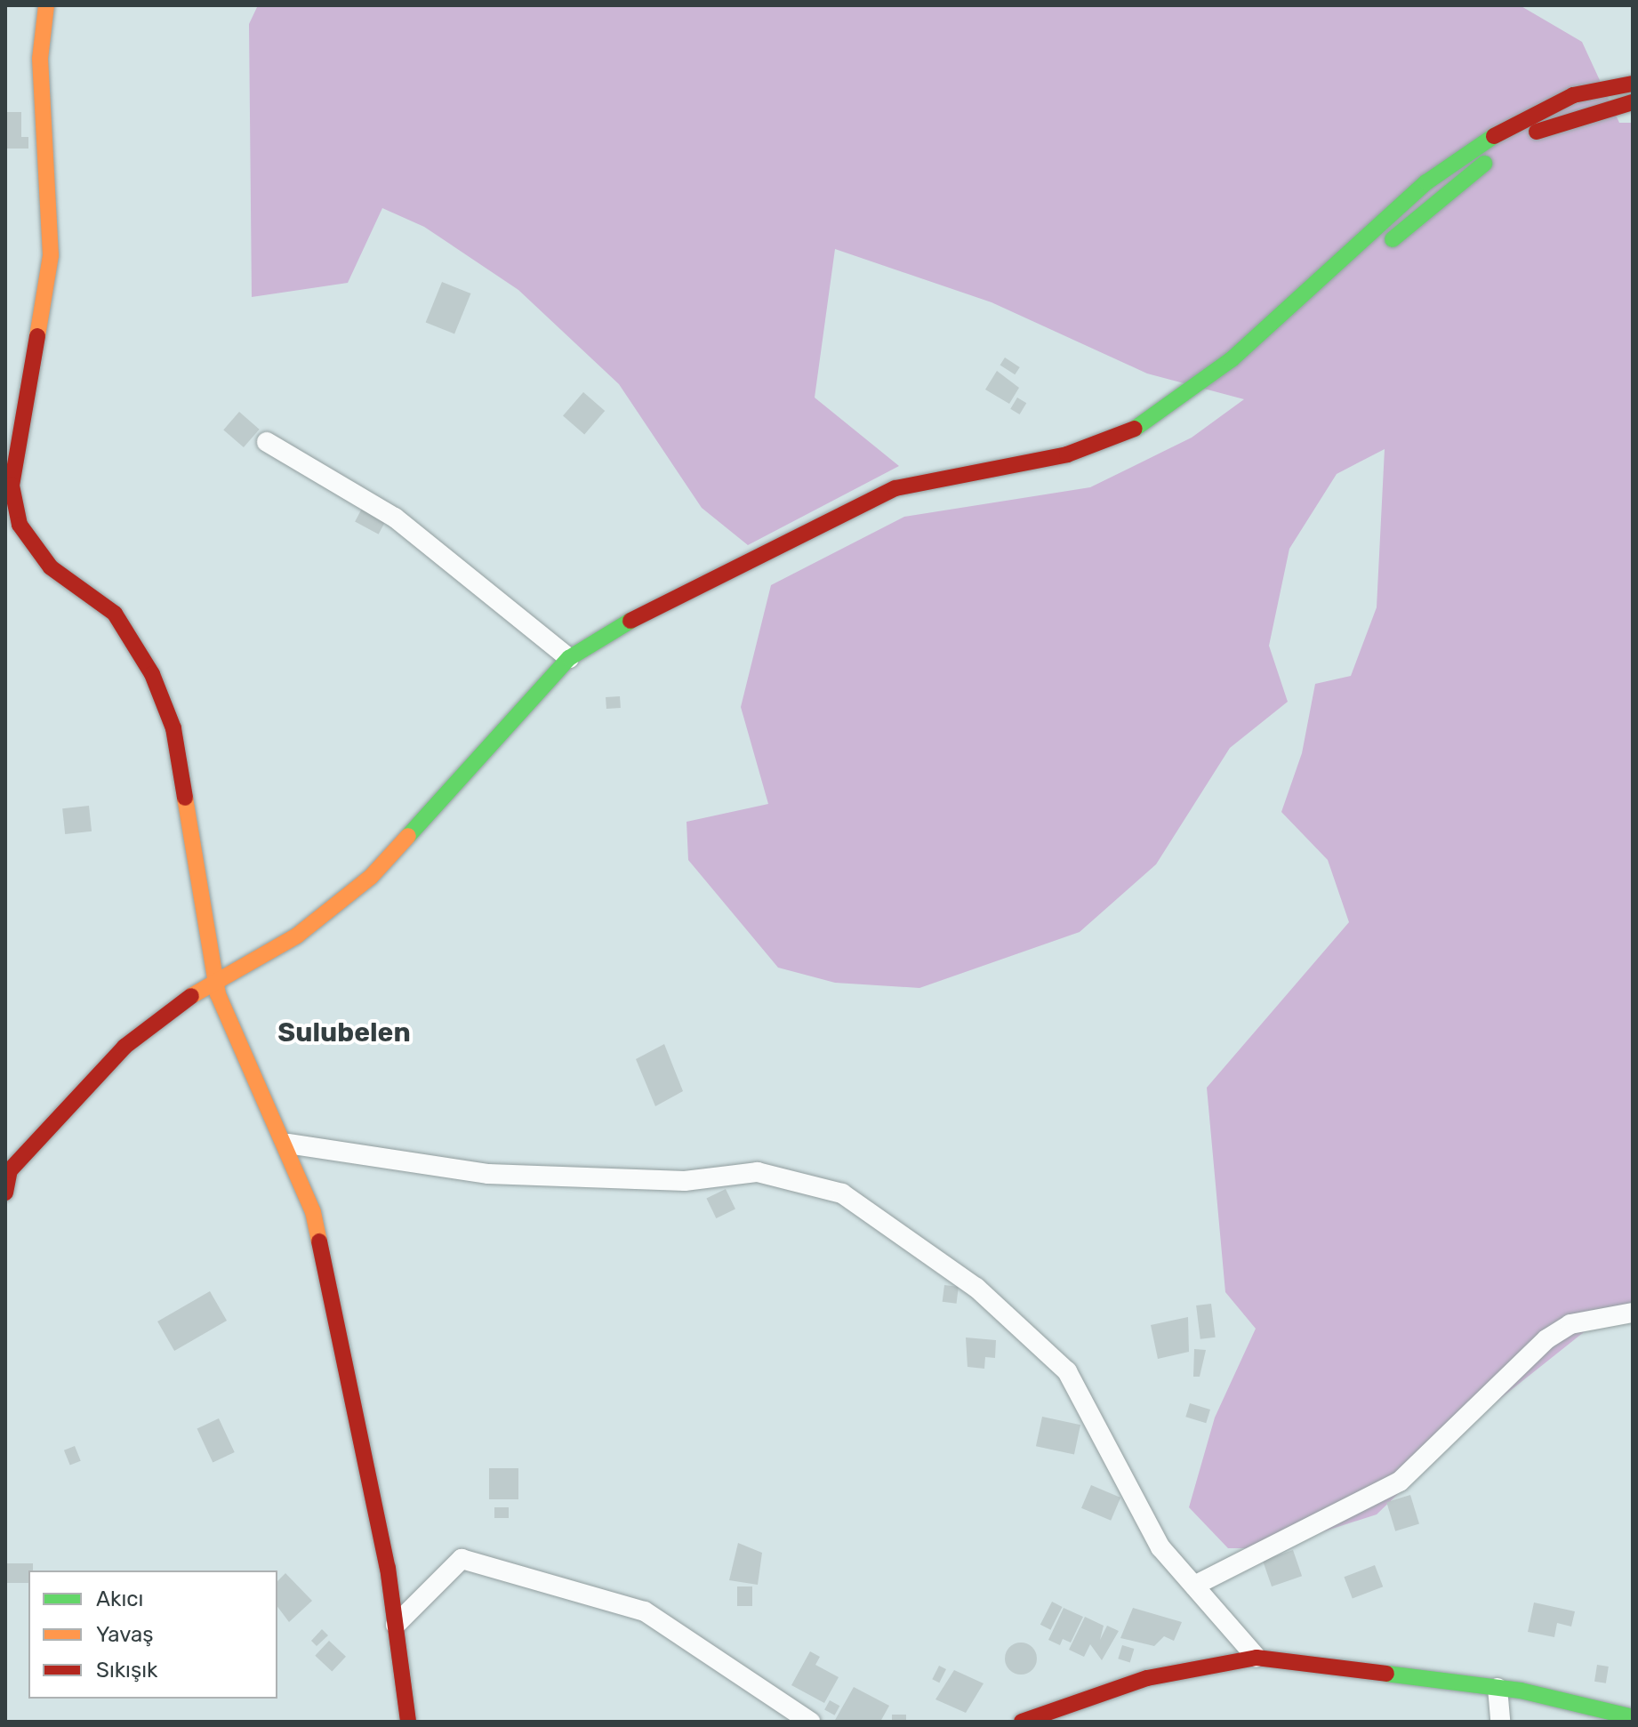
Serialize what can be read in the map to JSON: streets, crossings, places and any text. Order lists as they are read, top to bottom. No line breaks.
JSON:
{"districts":["Sulubelen"],"legend":["Akıcı","Yavaş","Sıkışık"]}
